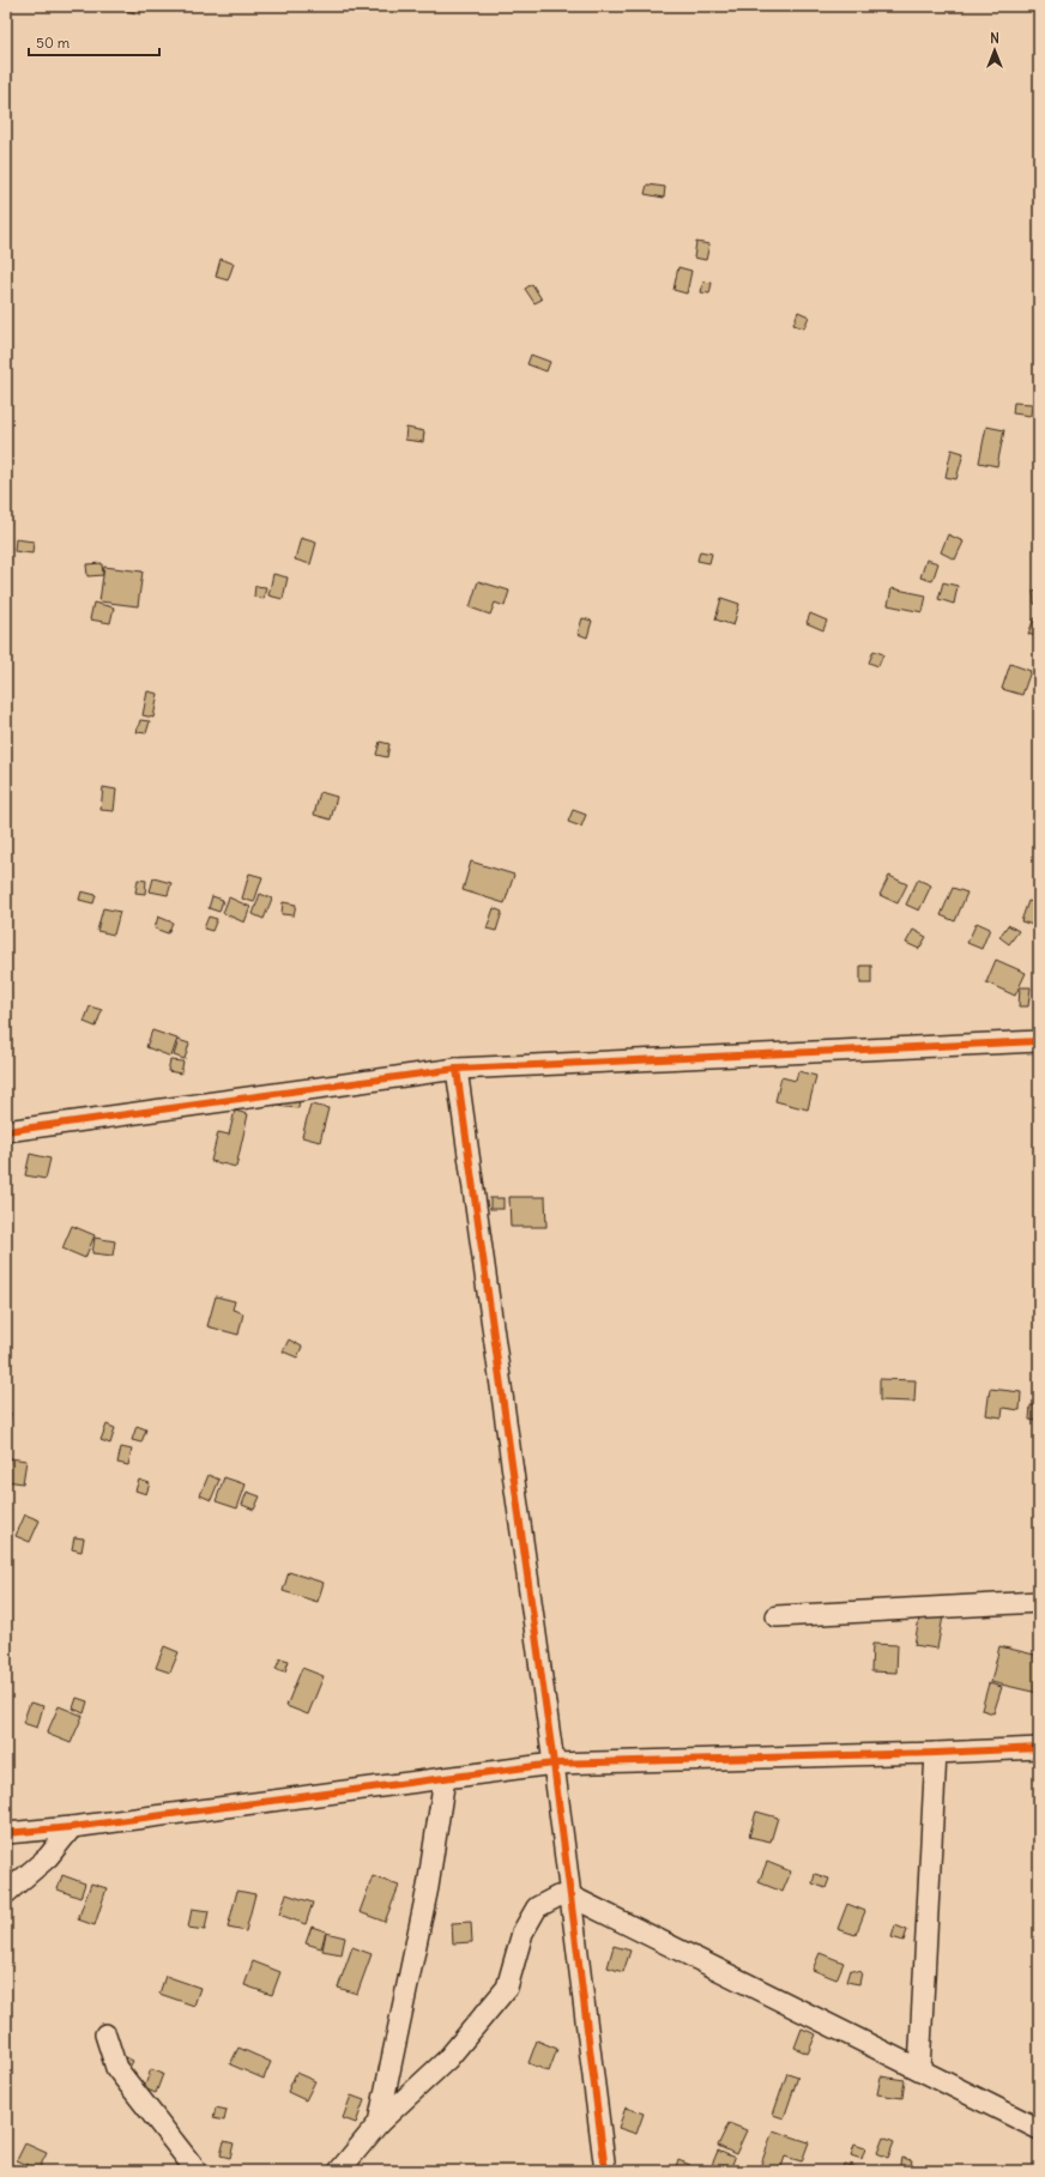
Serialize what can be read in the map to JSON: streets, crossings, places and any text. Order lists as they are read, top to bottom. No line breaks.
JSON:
{"scale_bar":"50 m","north":"top"}
